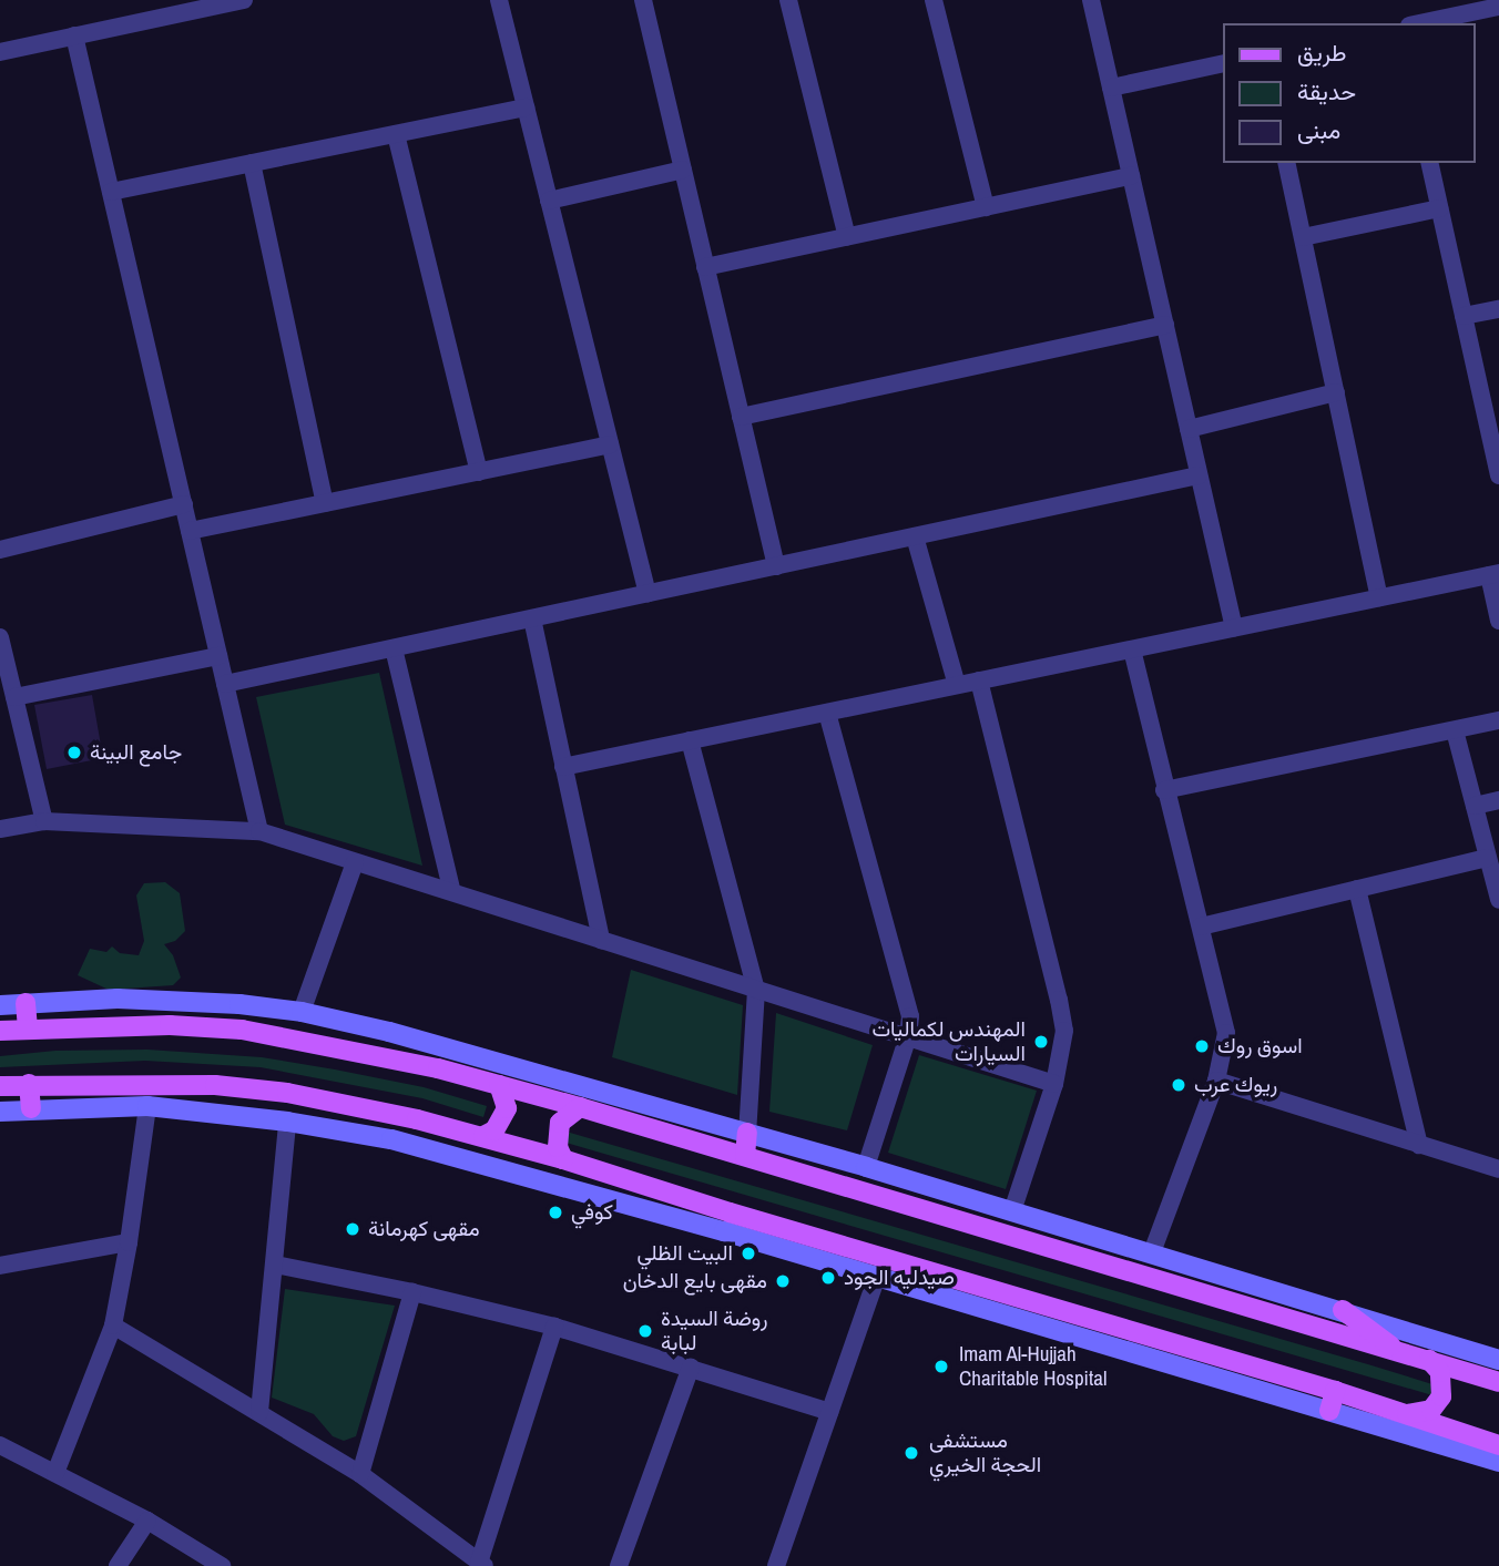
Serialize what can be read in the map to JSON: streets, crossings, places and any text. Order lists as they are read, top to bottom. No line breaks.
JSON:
{"places":["جامع البينة","المهندس لكماليات السيارات","اسوق روك","ريوك عرب","كوفي","مقهى كهرمانة","البيت الظلي","صيدليه الجود","مقهى بايع الدخان","روضة السيدة لبابة","Imam Al-Hujjah Charitable Hospital","مستشفى الحجة الخيري"],"legend":["طريق","حديقة","مبنى"]}
